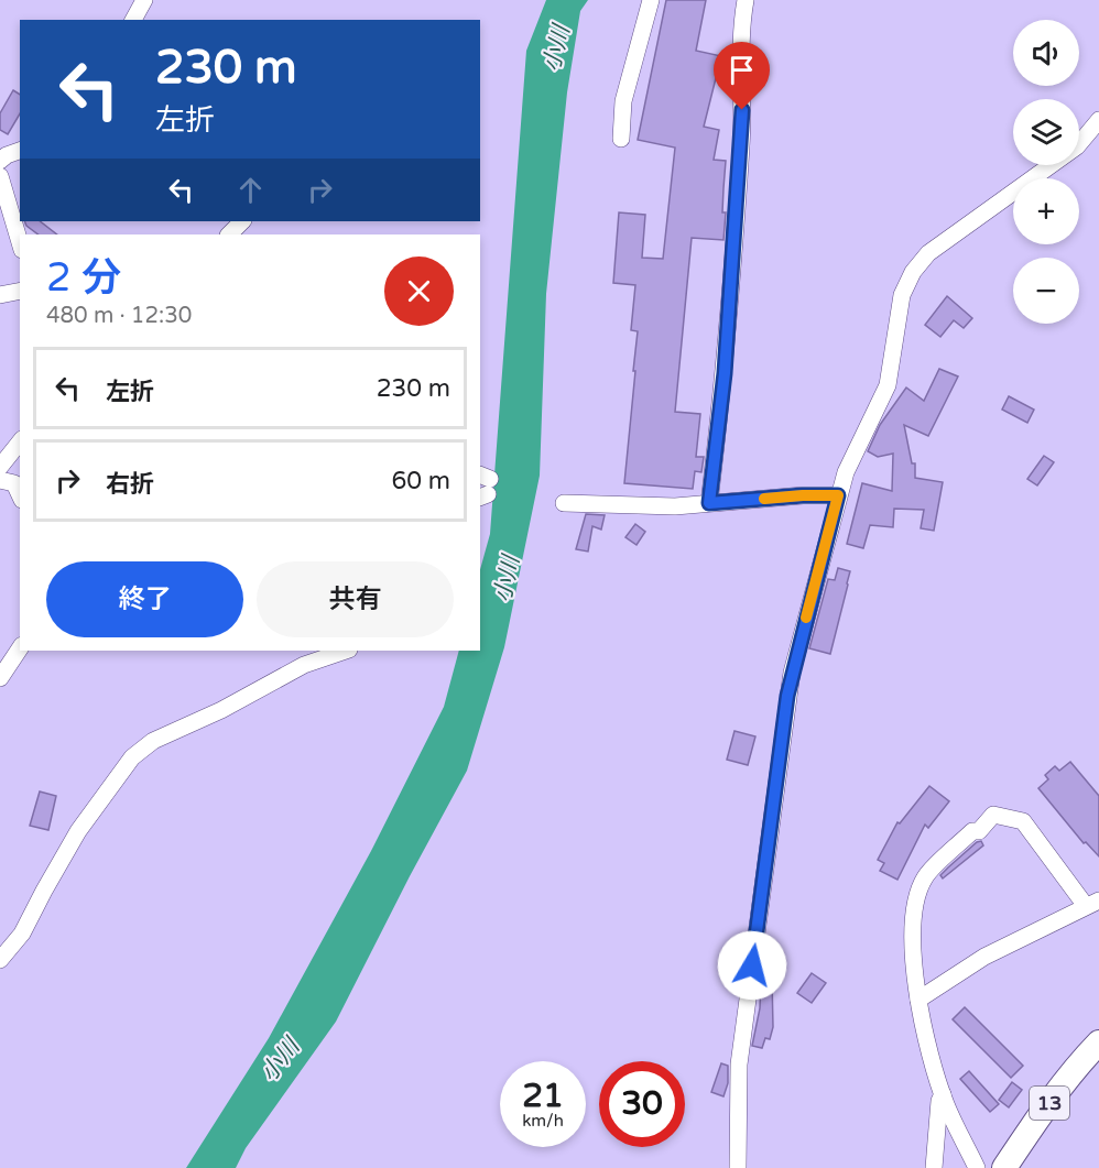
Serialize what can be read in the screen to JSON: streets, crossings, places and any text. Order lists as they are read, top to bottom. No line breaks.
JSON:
{"streets":{"highway":["13"]},"water":["小川"],"page":{"map_buttons":["+","−"],"turn":["230 m","左折"],"heading":["2 分","480 m · 12:30"],"list":[{"name":"左折","value":"230 m"},{"name":"右折","value":"60 m"}],"buttons":["終了","共有"],"speed":"21 km/h","limit":"30"}}
